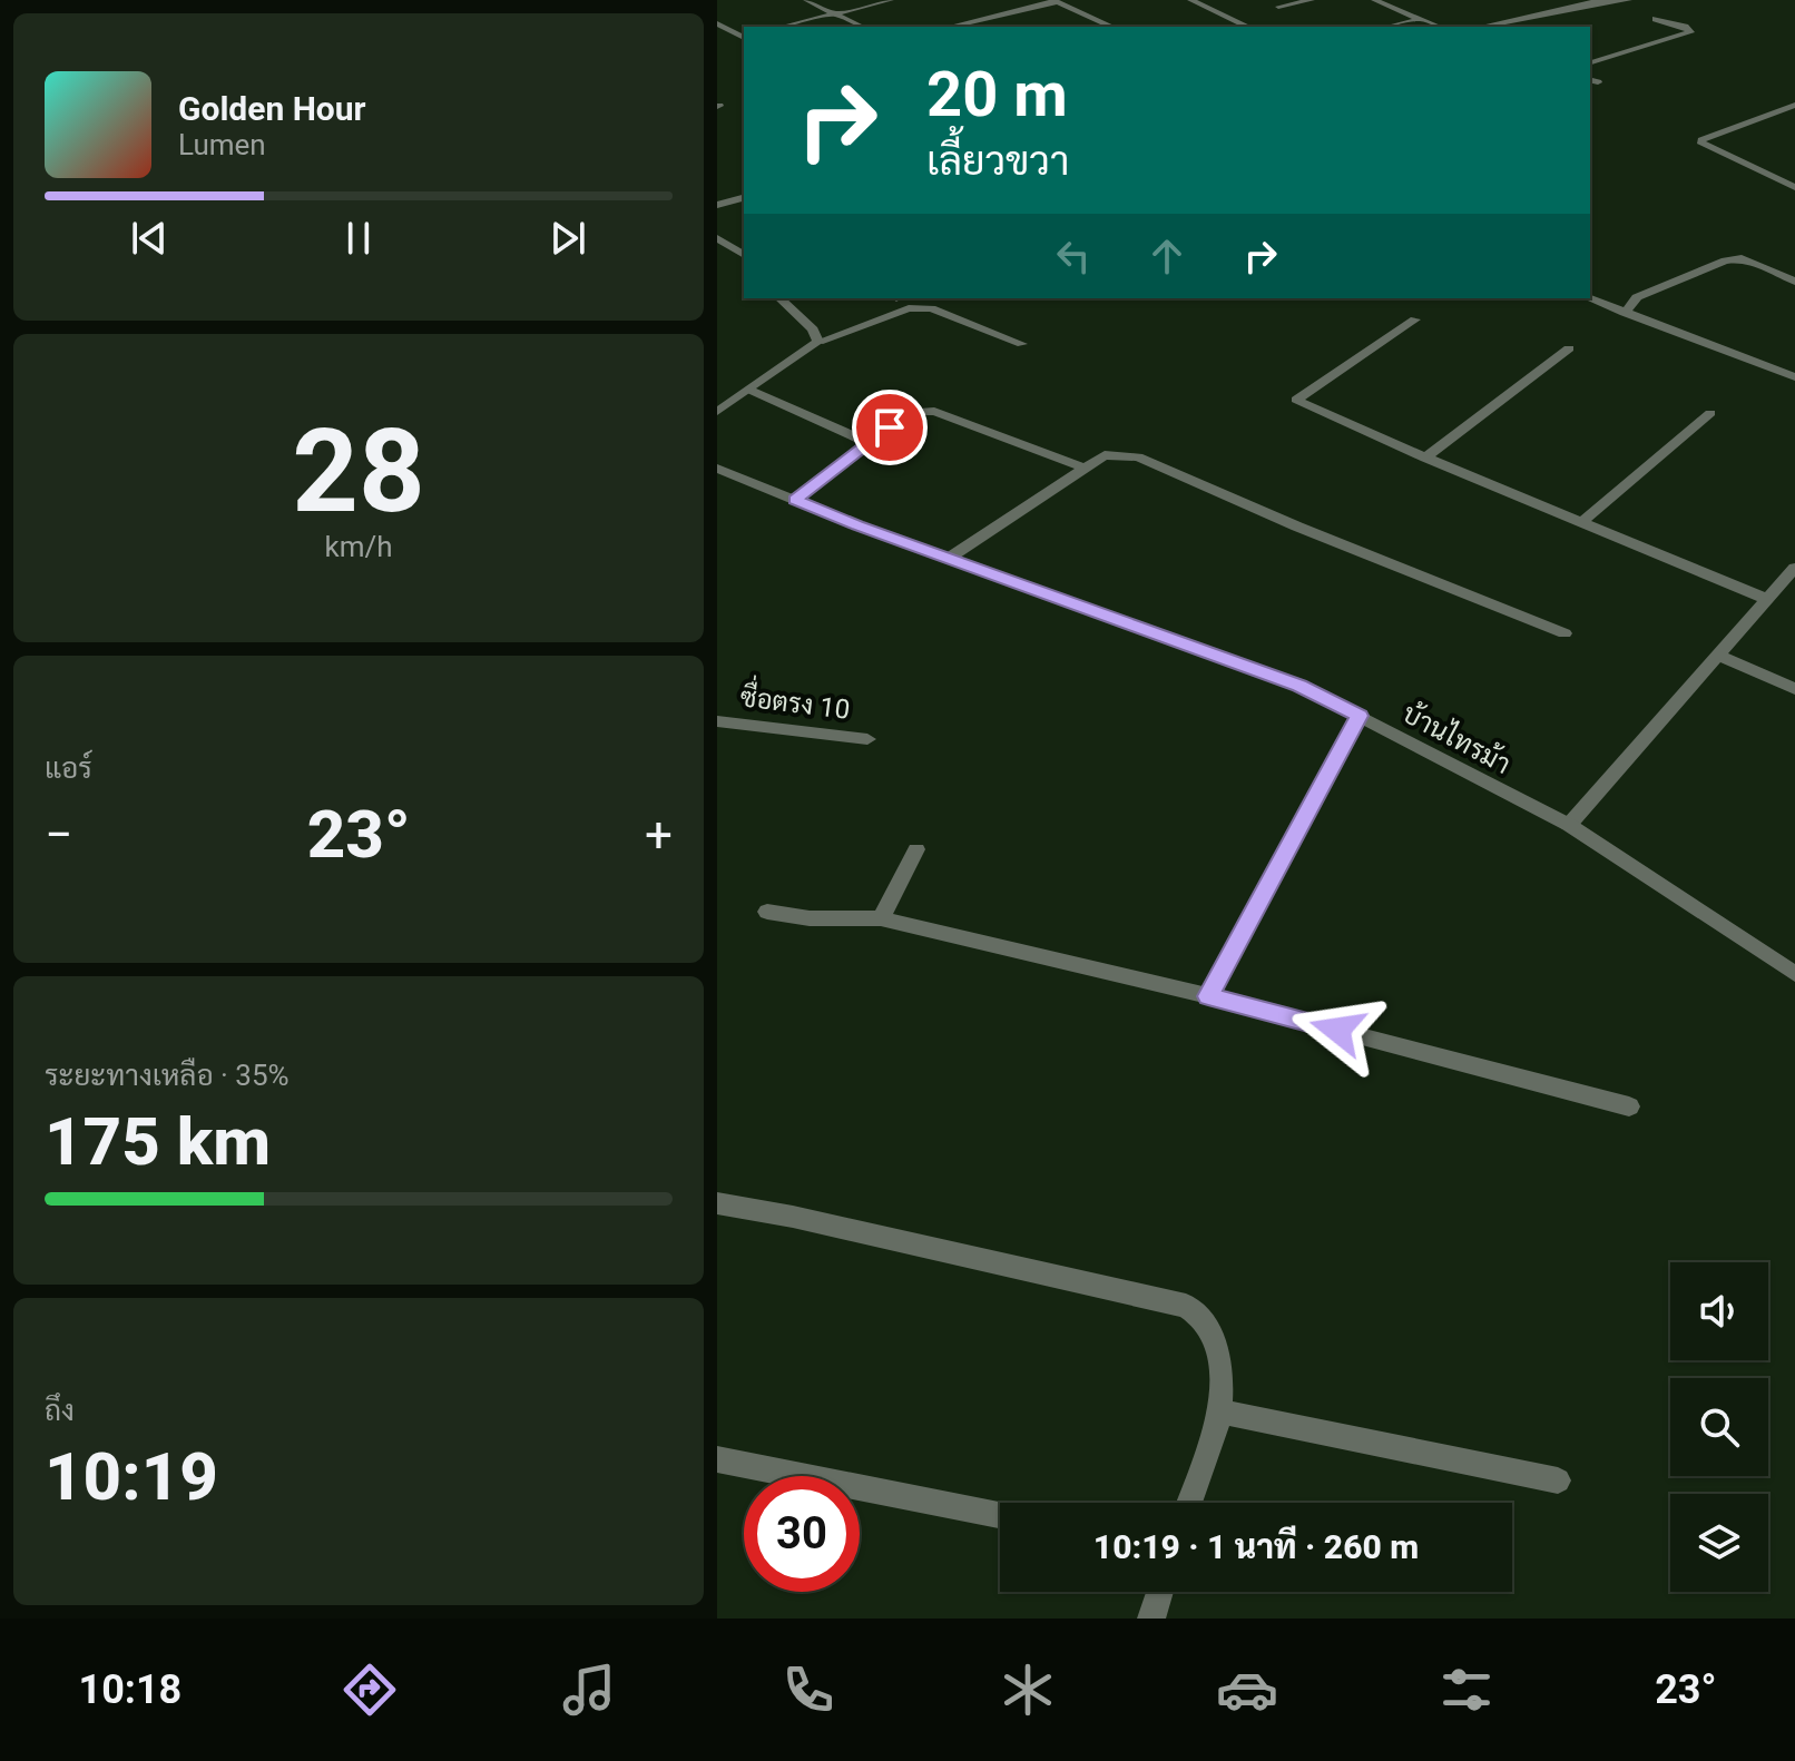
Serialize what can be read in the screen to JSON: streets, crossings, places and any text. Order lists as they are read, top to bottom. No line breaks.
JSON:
{"streets":{"street":["ซื่อตรง 10","บ้านไทรม้า"]},"page":{"turn":["20 m","เลี้ยวขวา"],"song":["Golden Hour","Lumen"],"tile":[["28","km/h"],"แอร์",["ระยะทางเหลือ · 35%","175 km"],["ถึง","10:19"]],"heat":["−","23°","+"],"limit":"30","trip":"10:19 · 1 นาที · 260 m","tabs":["10:18","23°"]}}
